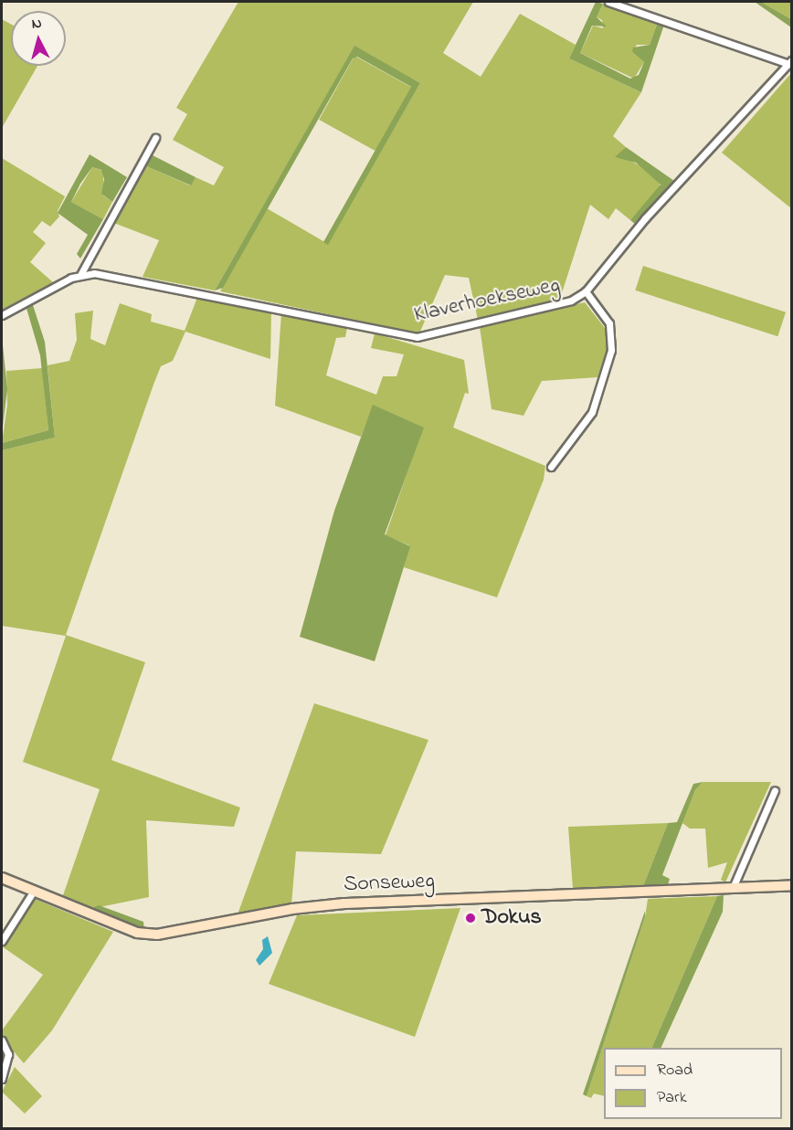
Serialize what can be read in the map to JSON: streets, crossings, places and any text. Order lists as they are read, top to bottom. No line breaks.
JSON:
{"streets":{"main road":["Sonseweg"],"street":["Klaverhoekseweg"]},"places":["Dokus"],"legend":["Road","Park"],"north":"top"}
